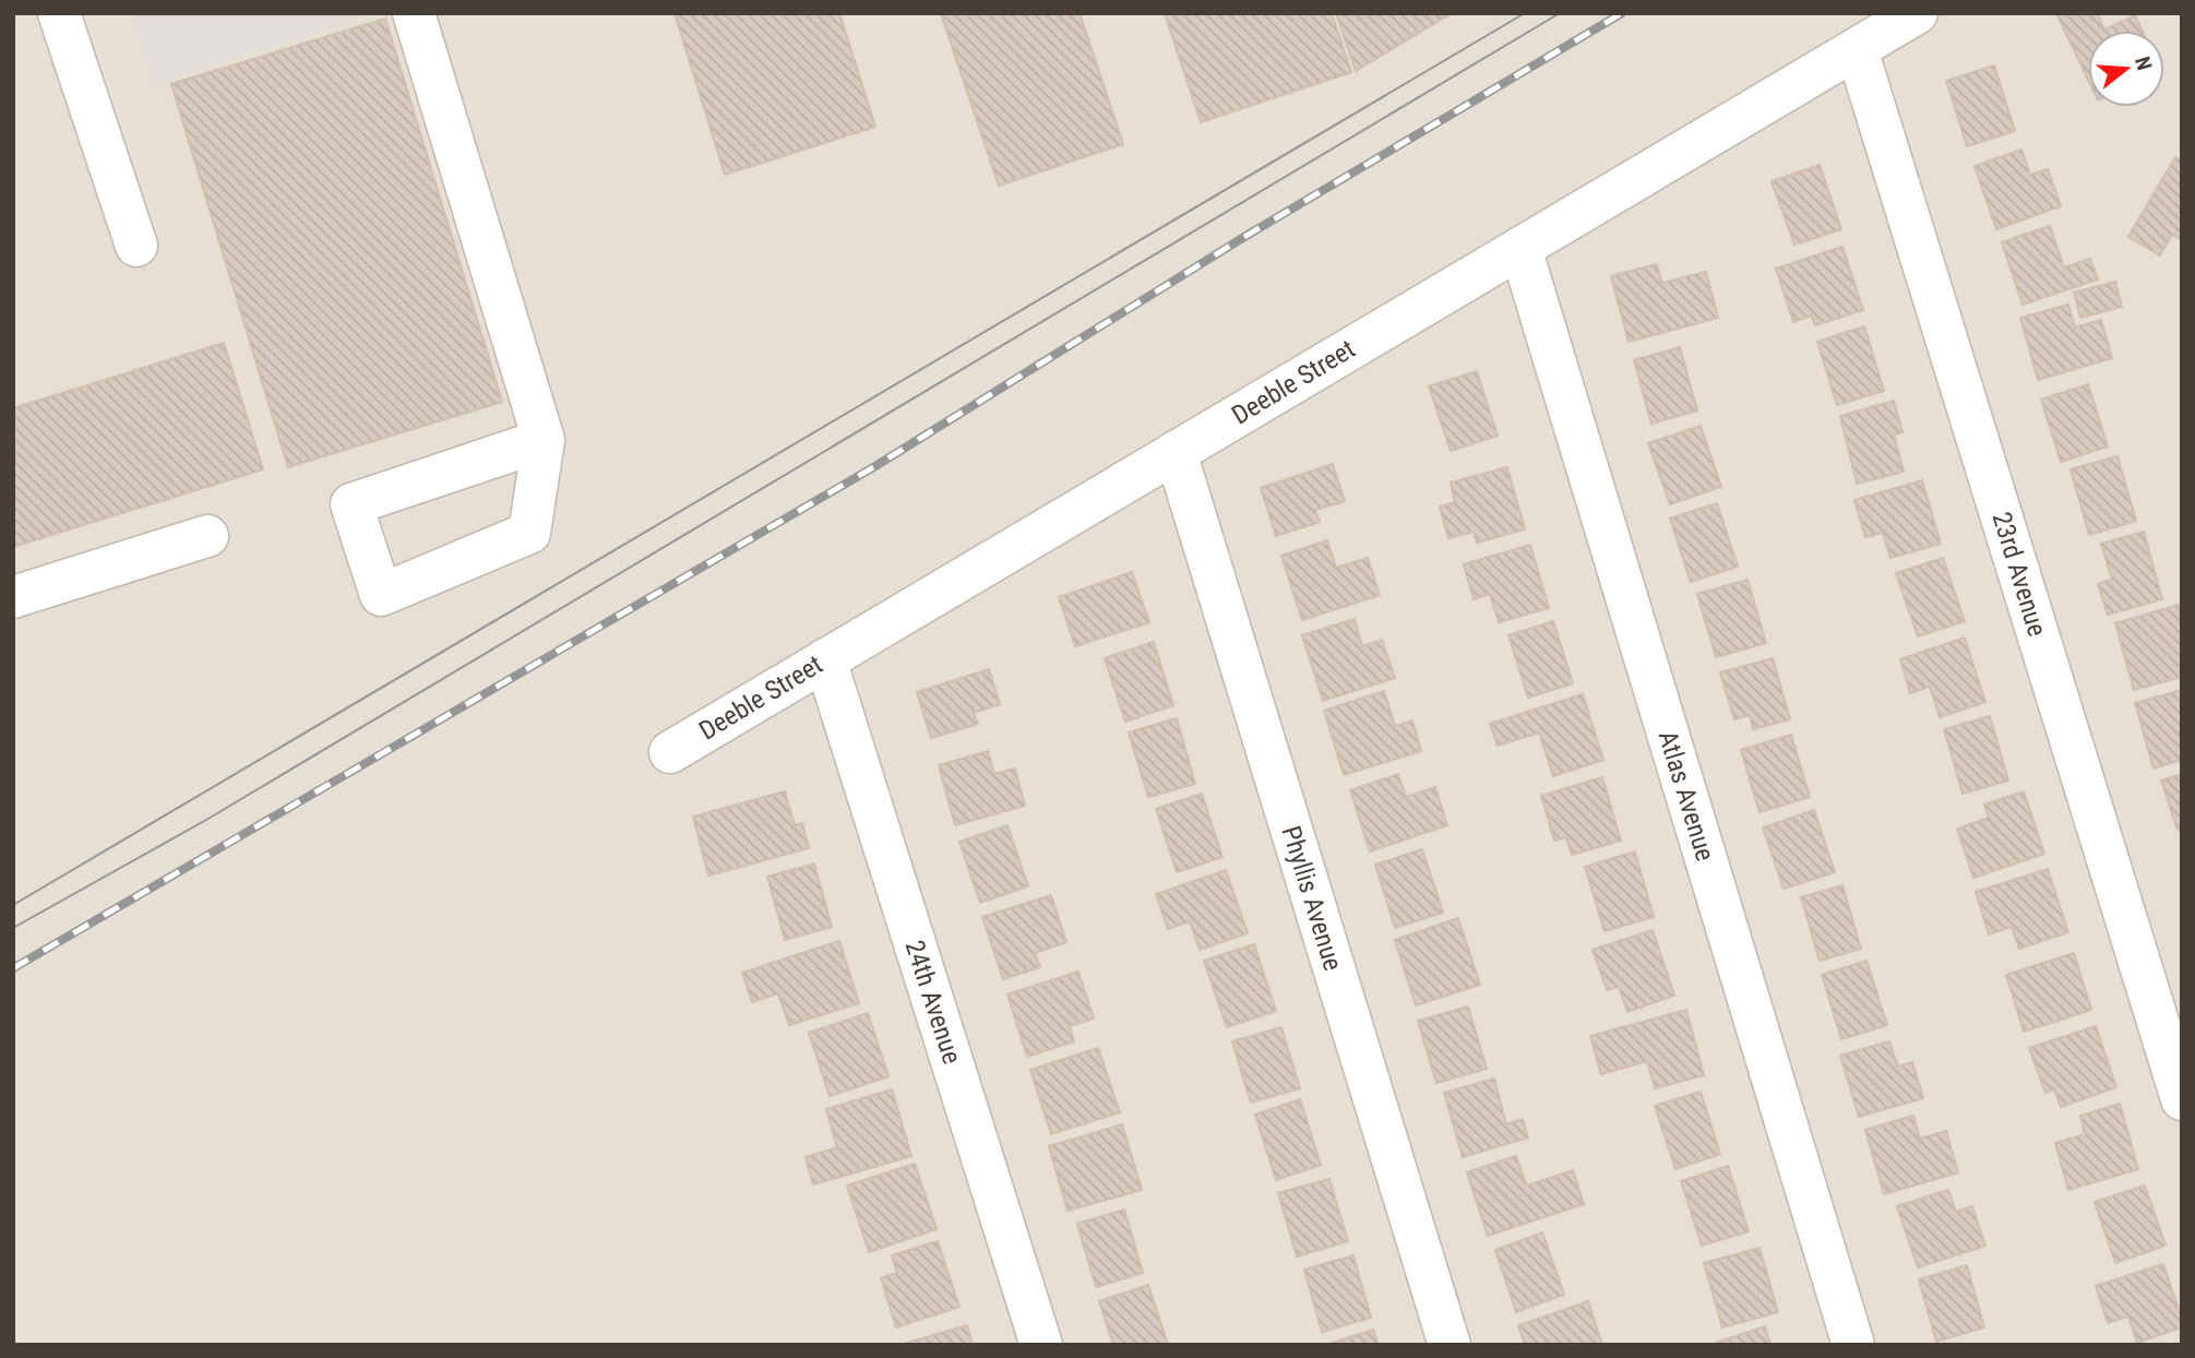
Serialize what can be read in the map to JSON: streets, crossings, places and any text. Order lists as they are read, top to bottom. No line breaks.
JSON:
{"streets":{"street":["Deeble Street","23rd Avenue","Atlas Avenue","Phyllis Avenue","24th Avenue"]},"crossings":[["Deeble Street","23rd Avenue"],["Deeble Street","Atlas Avenue"],["Deeble Street","Phyllis Avenue"],["Deeble Street","24th Avenue"]],"north":"right"}
